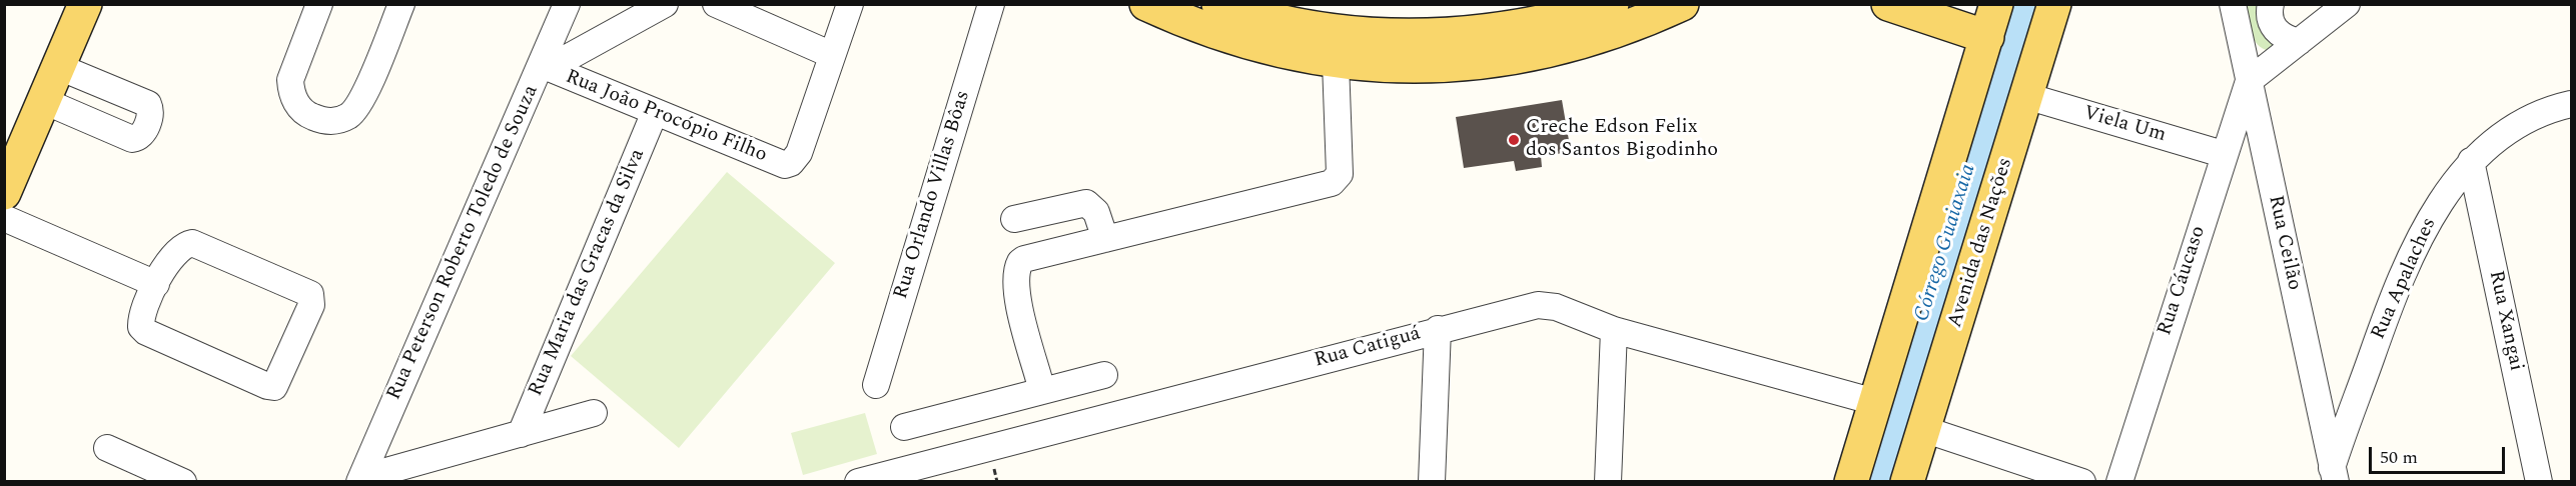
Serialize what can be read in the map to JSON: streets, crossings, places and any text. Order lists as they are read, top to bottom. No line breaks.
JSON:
{"streets":{"main road":["Avenida das Nações"],"street":["Rua João Procópio Filho","Viela Um","Rua Orlando Villas Bôas","Rua Peterson Roberto Toledo de Souza","Rua Ceilão","Rua Maria das Gracas da Silva","Rua Apalaches","Rua Cáucaso","Rua Xangai","Rua Catiguá"]},"crossings":[["Rua João Procópio Filho","Rua Peterson Roberto Toledo de Souza"],["Rua João Procópio Filho","Rua Maria das Gracas da Silva"],["Viela Um","Avenida das Nações"],["Viela Um","Rua Cáucaso"],["Rua Ceilão","Rua Apalaches"],["Rua Ceilão","Rua Cáucaso"],["Rua Apalaches","Rua Xangai"]],"water":["Córrego Guaiaxaia"],"places":["Creche Edson Felix dos Santos Bigodinho"],"scale_bar":"50 m"}
